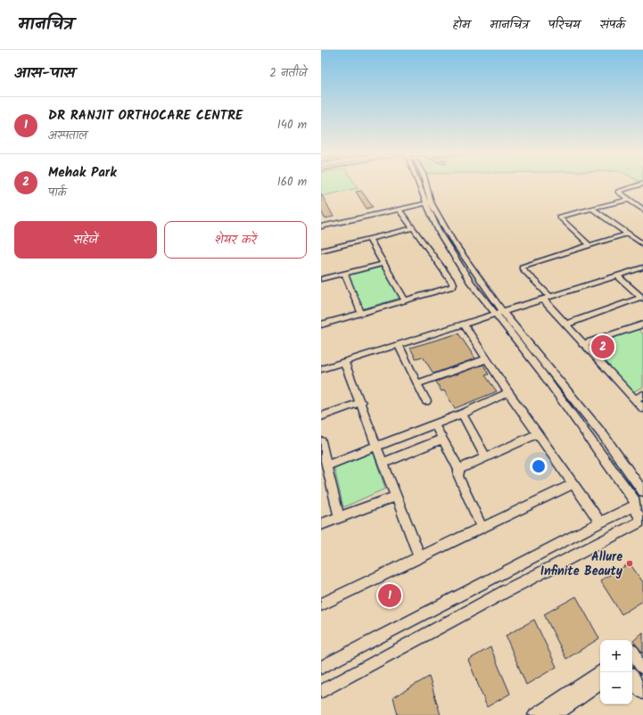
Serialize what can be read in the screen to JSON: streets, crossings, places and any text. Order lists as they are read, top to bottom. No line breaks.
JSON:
{"places":["Allure Infinite Beauty"],"page":{"header":"मानचित्र","nav":["होम","मानचित्र","परिचय","संपर्क"],"heading":["आस-पास","2 नतीजे"],"list":[{"mark":"1","name":"DR RANJIT ORTHOCARE CENTRE","note":"अस्पताल","value":"140 m"},{"mark":"2","name":"Mehak Park","note":"पार्क","value":"160 m"}],"buttons":["सहेजें","शेयर करें"],"pins":["2","1"],"map_buttons":["+","−"]}}
